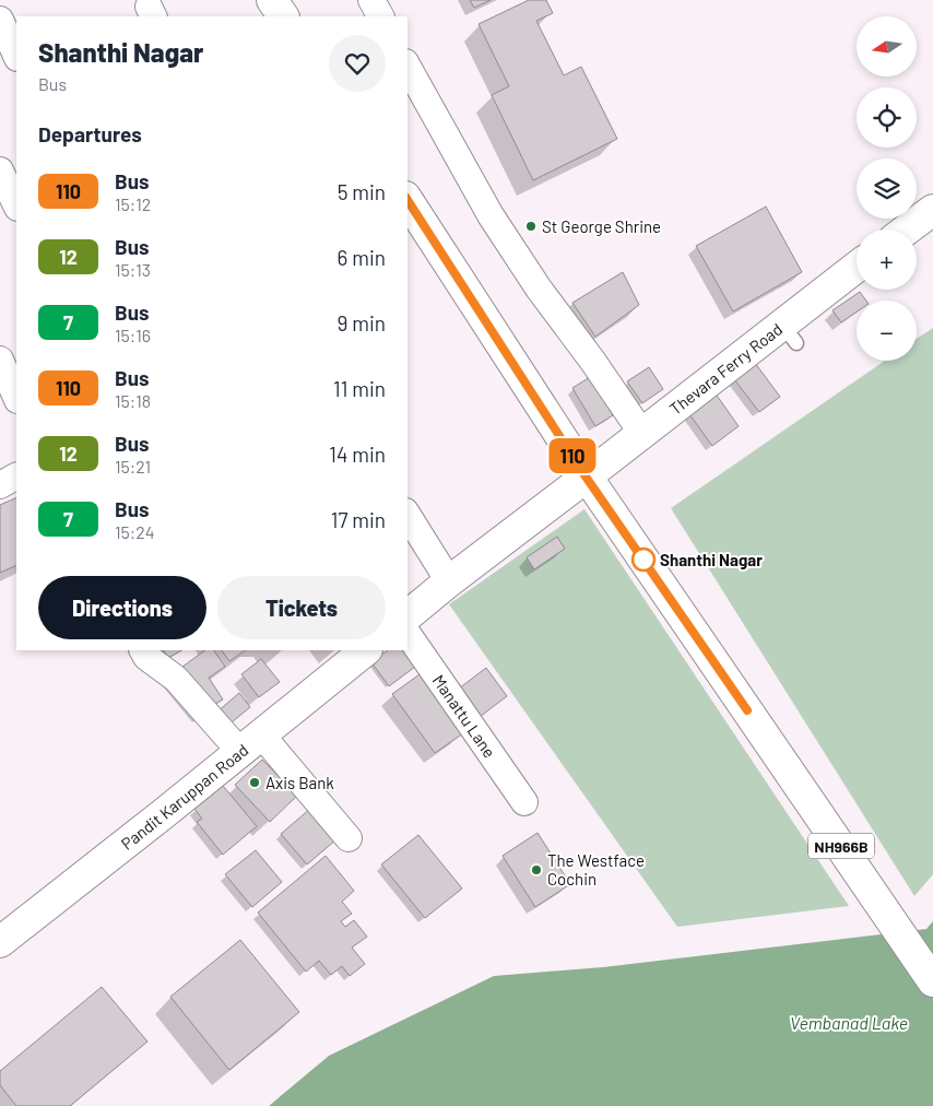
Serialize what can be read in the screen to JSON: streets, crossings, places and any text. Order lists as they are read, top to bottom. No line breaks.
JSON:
{"streets":{"main road":["Thevara Ferry Road","Pandit Karuppan Road","NH966B"],"street":["Manattu Lane"]},"crossings":[["Thevara Ferry Road","NH966B"]],"water":["Vembanad Lake"],"places":["St George Shrine","Shanthi Nagar","Axis Bank","The Westface Cochin"],"lines":["bus line 110"],"north":"left","page":{"on_map":"110","map_buttons":["+","−"],"heading":[["Shanthi Nagar","Bus"],"Departures"],"list":[{"mark":"110","name":"Bus","note":"15:12","value":"5 min"},{"mark":"12","name":"Bus","note":"15:13","value":"6 min"},{"mark":"7","name":"Bus","note":"15:16","value":"9 min"},{"mark":"110","name":"Bus","note":"15:18","value":"11 min"},{"mark":"12","name":"Bus","note":"15:21","value":"14 min"},{"mark":"7","name":"Bus","note":"15:24","value":"17 min"}],"buttons":["Directions","Tickets"]}}
